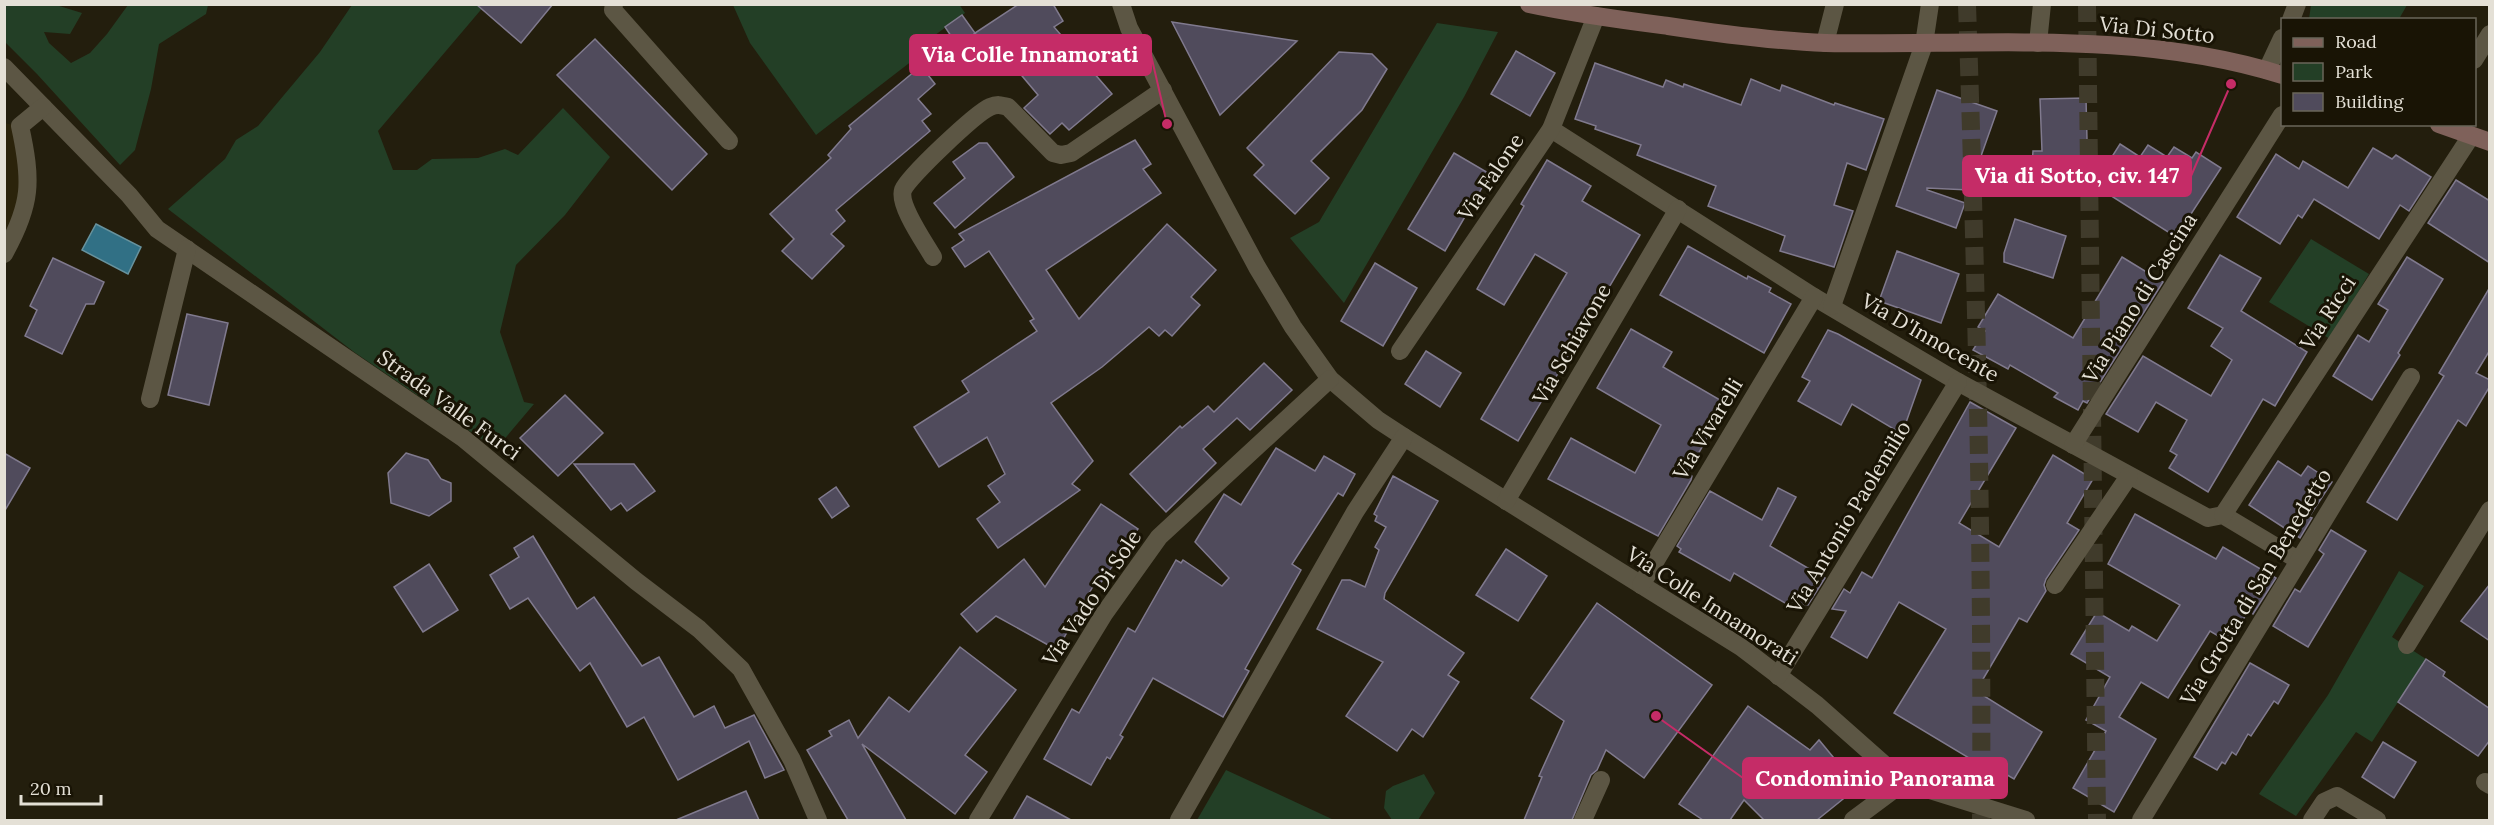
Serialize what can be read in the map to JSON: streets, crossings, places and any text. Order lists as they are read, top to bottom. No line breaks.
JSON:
{"streets":{"street":["Via Di Sotto","Via Falone","Via Piano di Cascina","Via Ricci","Via D'Innocente","Via Schiavone","Strada Valle Furci","Via Vivarelli","Via Antonio Paolemilio","Via Grotta di San Benedetto","Via Vado Di Sole","Via Colle Innamorati"]},"crossings":[["Via Di Sotto","Via Falone"],["Via Falone","Via D'Innocente"],["Via Piano di Cascina","Via D'Innocente"],["Via Ricci","Via D'Innocente"],["Via D'Innocente","Via Schiavone"],["Via D'Innocente","Via Vivarelli"],["Via D'Innocente","Via Antonio Paolemilio"],["Via D'Innocente","Via Grotta di San Benedetto"],["Via Schiavone","Via Colle Innamorati"],["Via Vivarelli","Via Colle Innamorati"],["Via Antonio Paolemilio","Via Colle Innamorati"],["Via Vado Di Sole","Via Colle Innamorati"]],"places":["Via di Sotto, civ. 147","Via Colle Innamorati","Condominio Panorama"],"legend":["Road","Park","Building"],"scale_bar":"20 m"}
